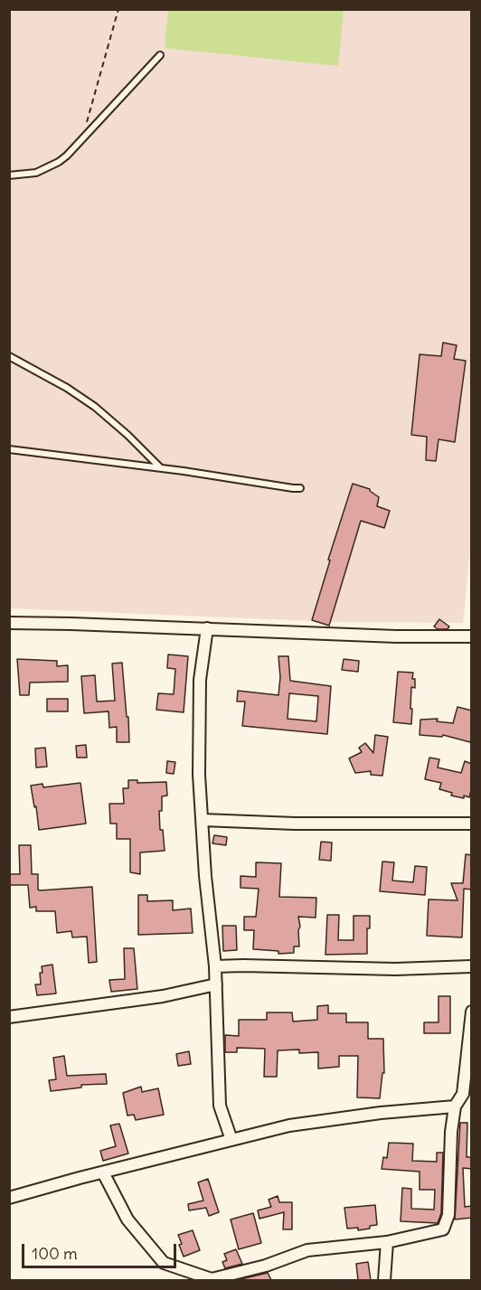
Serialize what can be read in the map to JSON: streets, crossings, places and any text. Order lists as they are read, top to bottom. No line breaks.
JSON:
{"scale_bar":"100 m"}
